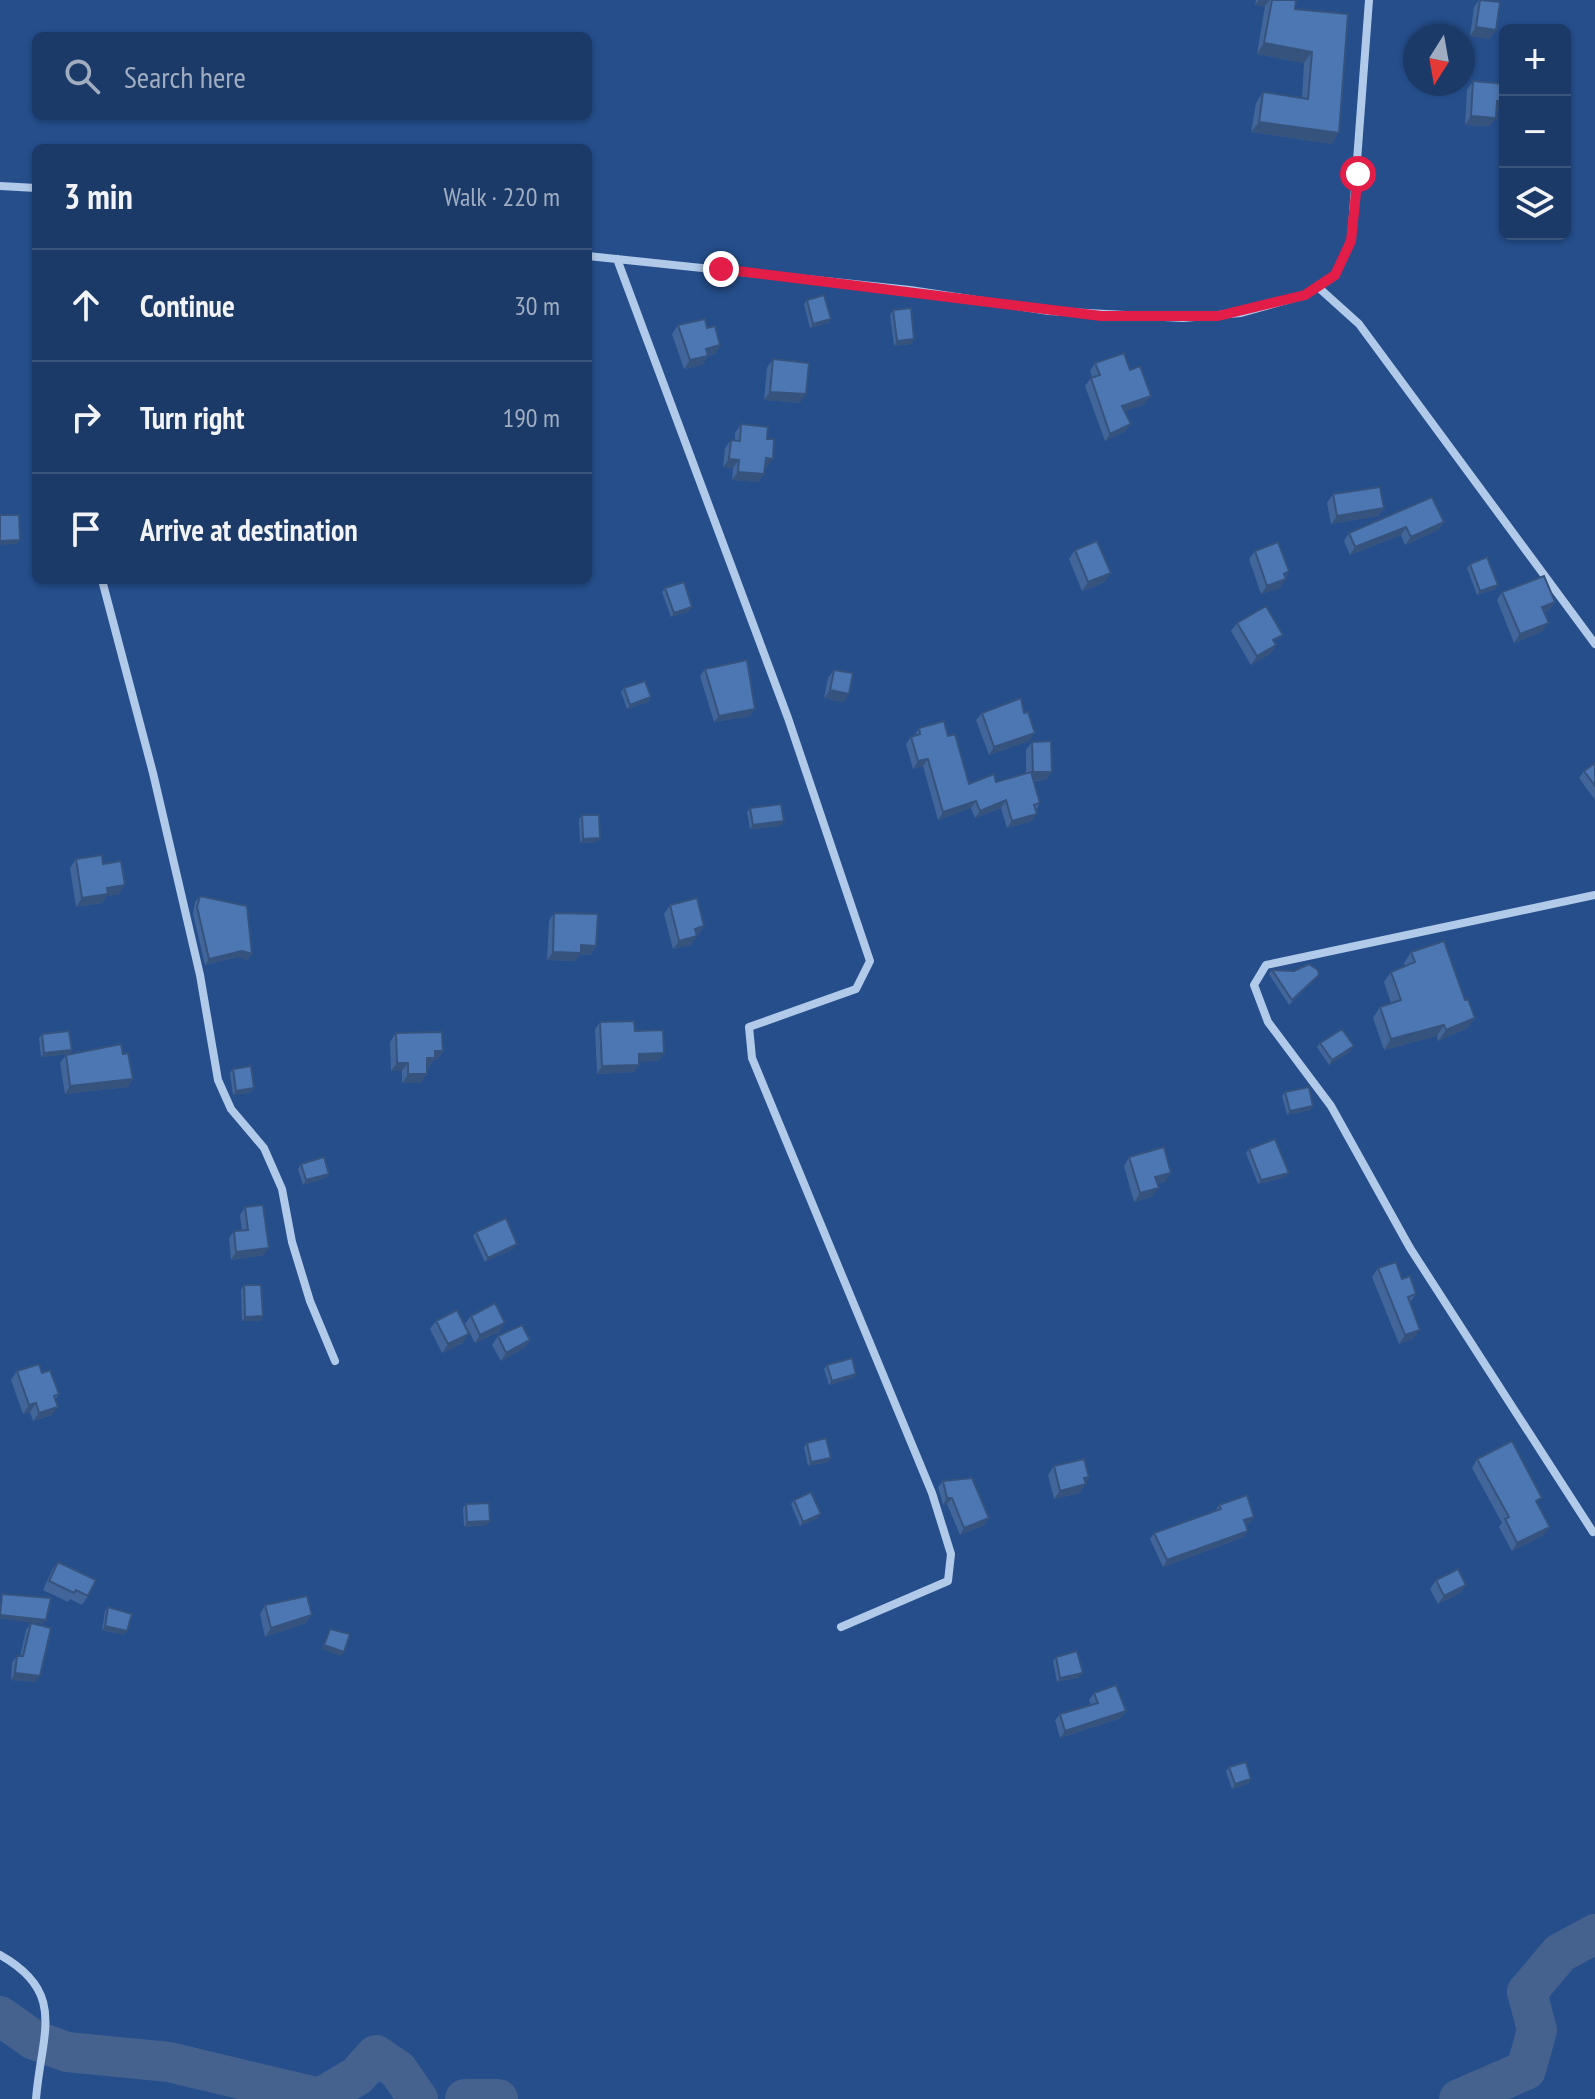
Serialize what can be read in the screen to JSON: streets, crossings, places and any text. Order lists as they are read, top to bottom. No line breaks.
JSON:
{"north":"bottom","page":{"map_buttons":["+","−"],"search":"Search here","heading":["3 min","Walk · 220 m"],"list":[["Continue","30 m"],["Turn right","190 m"],"Arrive at destination"]}}
